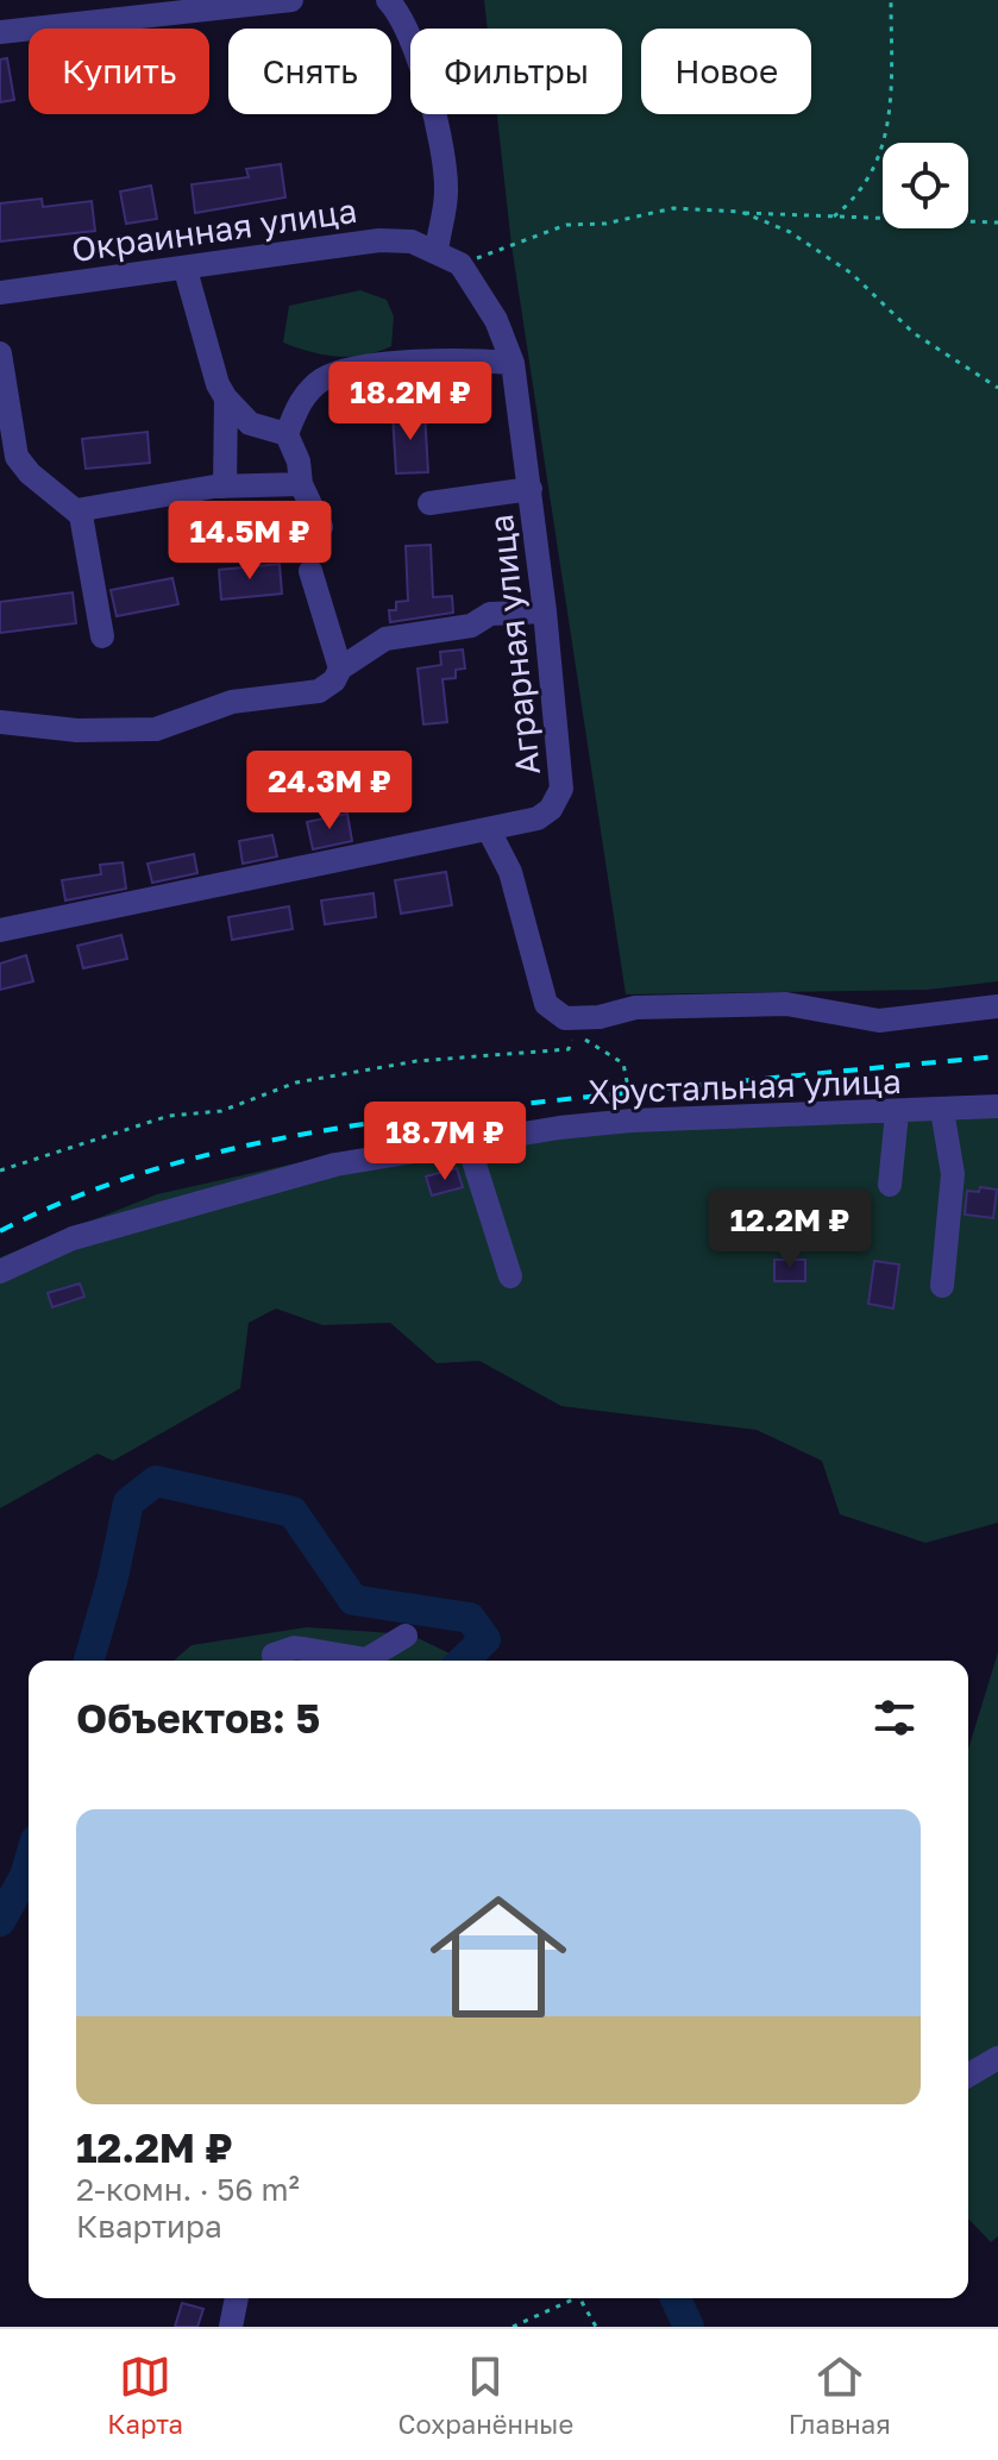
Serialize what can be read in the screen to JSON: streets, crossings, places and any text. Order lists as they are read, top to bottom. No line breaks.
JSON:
{"streets":{"street":["Окраинная улица","Аграрная улица","Хрустальная улица"]},"crossings":[["Окраинная улица","Аграрная улица"]],"page":{"chip":["Купить","Снять","Фильтры","Новое"],"price":["18.2M ₽","14.5M ₽","24.3M ₽","18.7M ₽","12.2M ₽"],"heading":"Объектов: 5","list":[{"name":"12.2M ₽","note":"2-комн. · 56 m² · Квартира"}],"tabs":["Карта","Сохранённые","Главная"]}}
